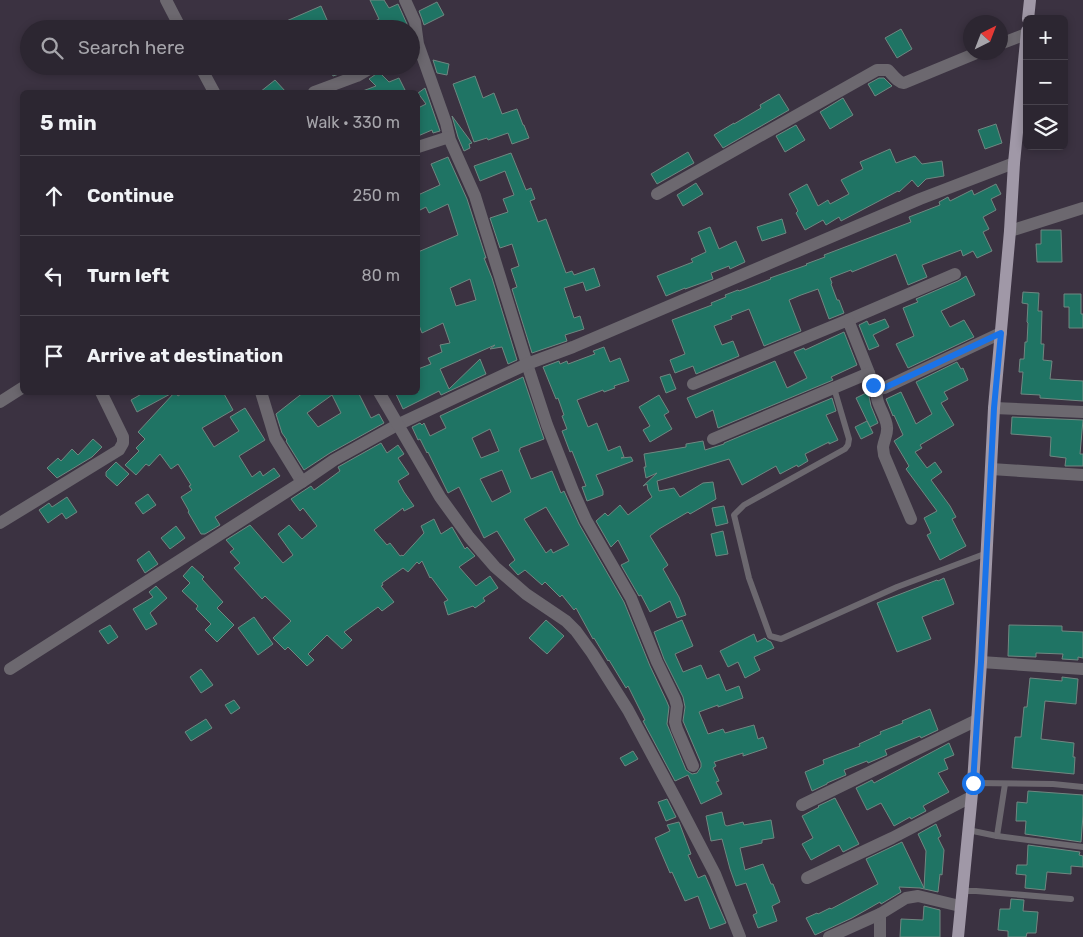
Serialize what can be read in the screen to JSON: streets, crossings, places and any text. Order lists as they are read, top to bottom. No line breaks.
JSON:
{"north":"top right","page":{"map_buttons":["+","−"],"search":"Search here","heading":["5 min","Walk · 330 m"],"list":[["Continue","250 m"],["Turn left","80 m"],"Arrive at destination"]}}
